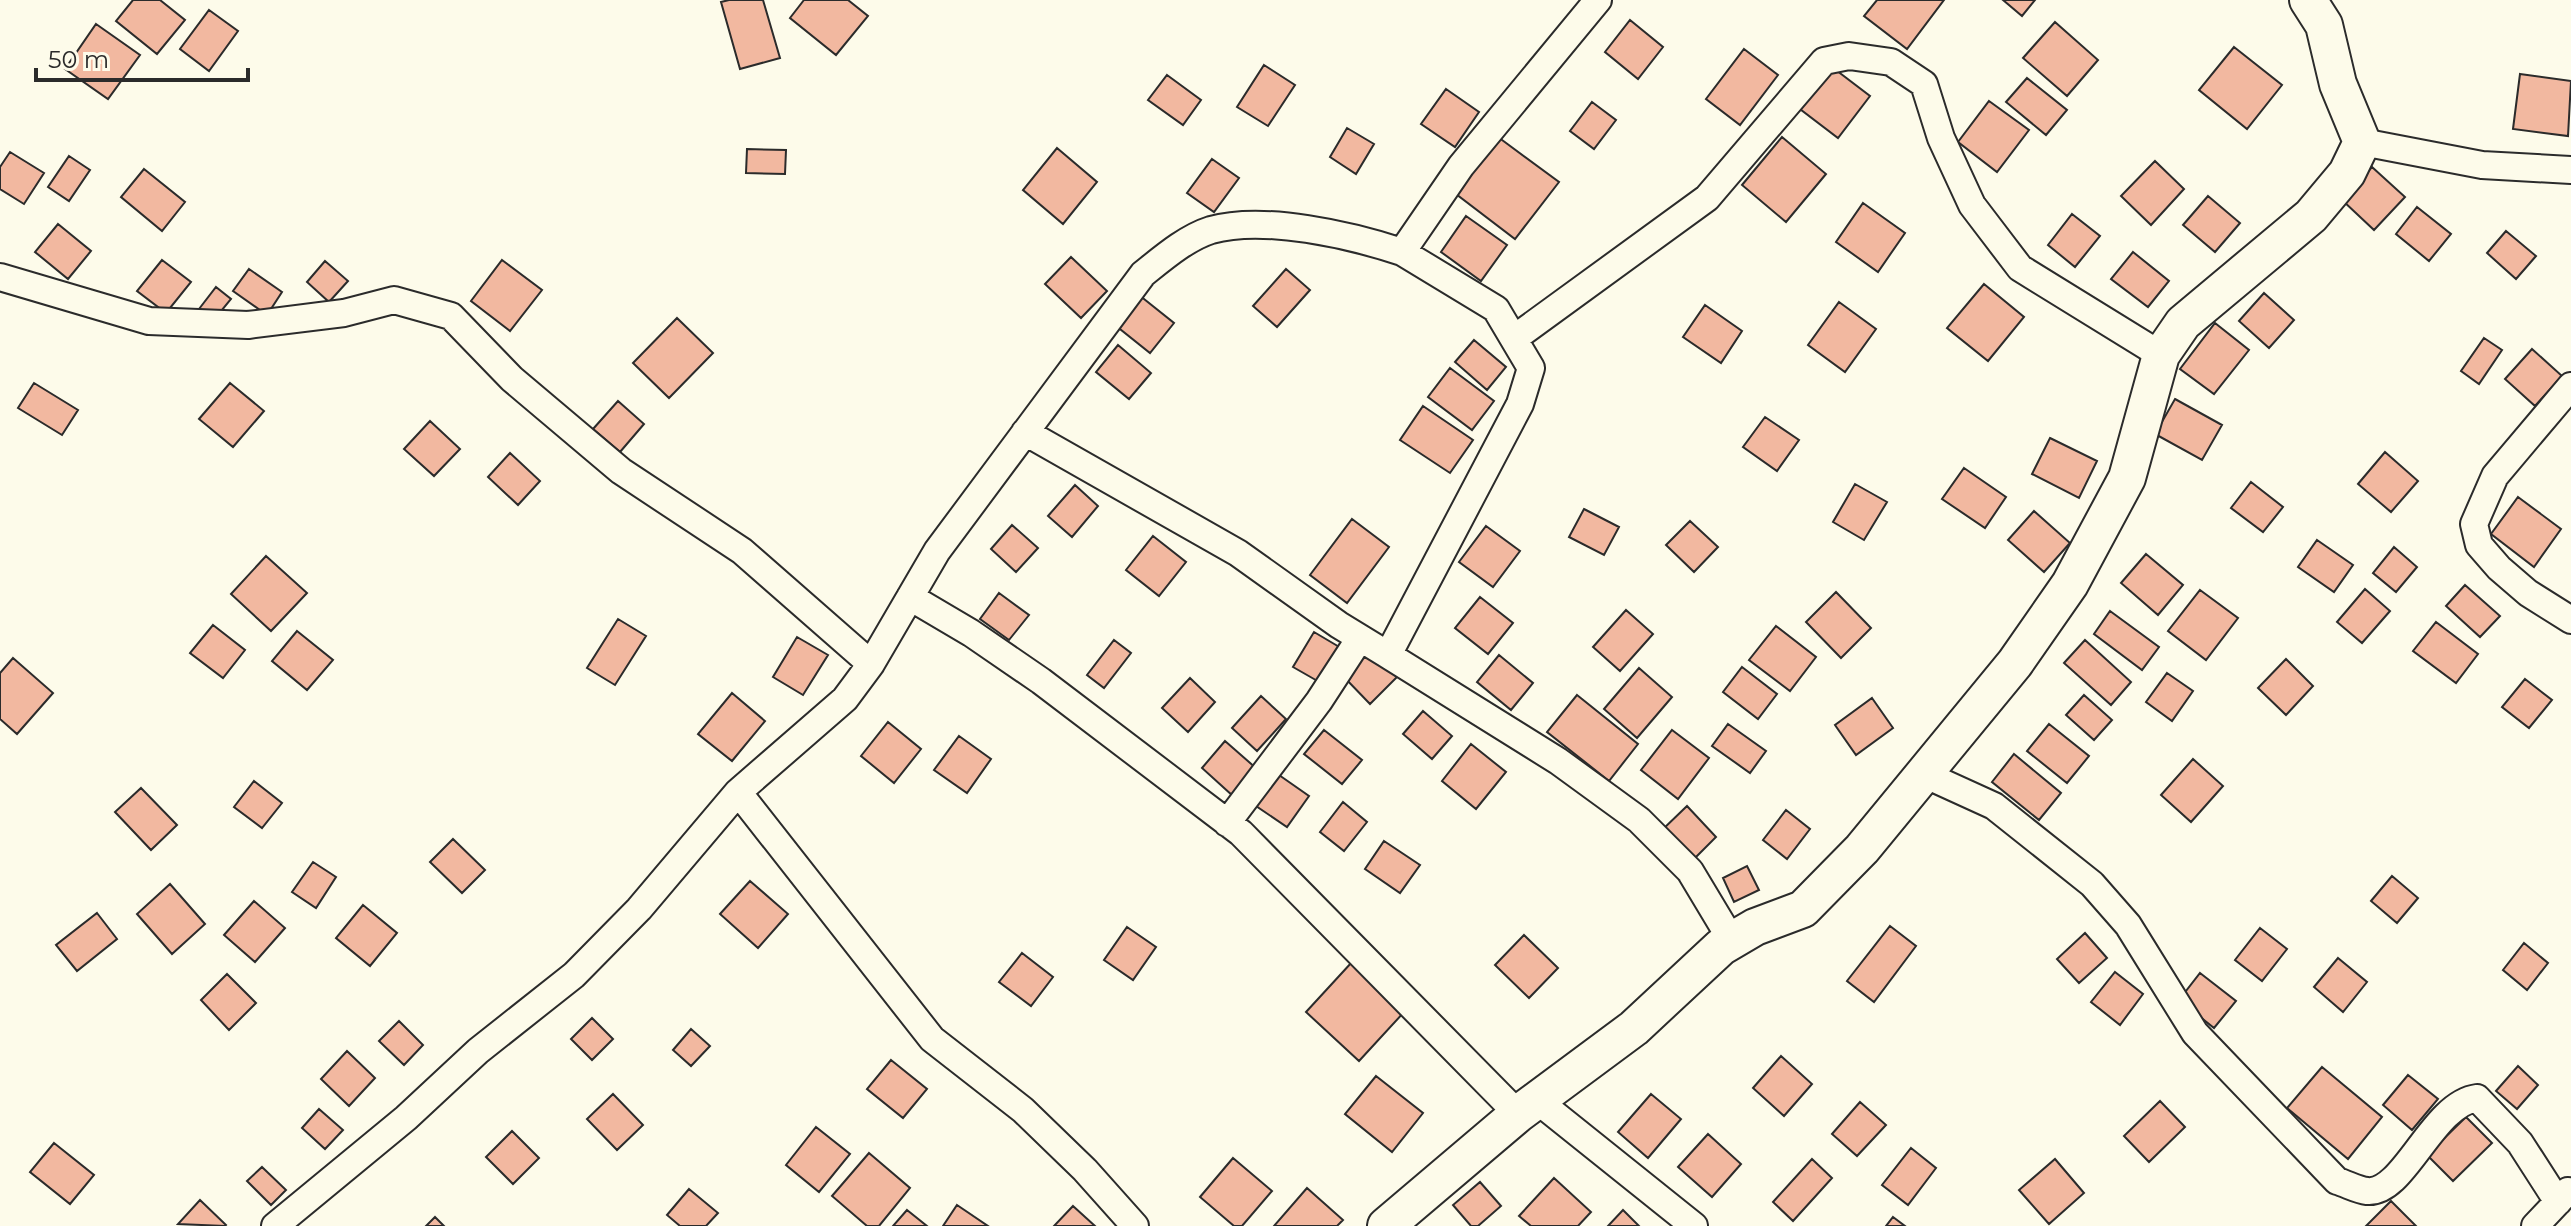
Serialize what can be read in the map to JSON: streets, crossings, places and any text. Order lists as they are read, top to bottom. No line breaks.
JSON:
{"scale_bar":"50 m"}
